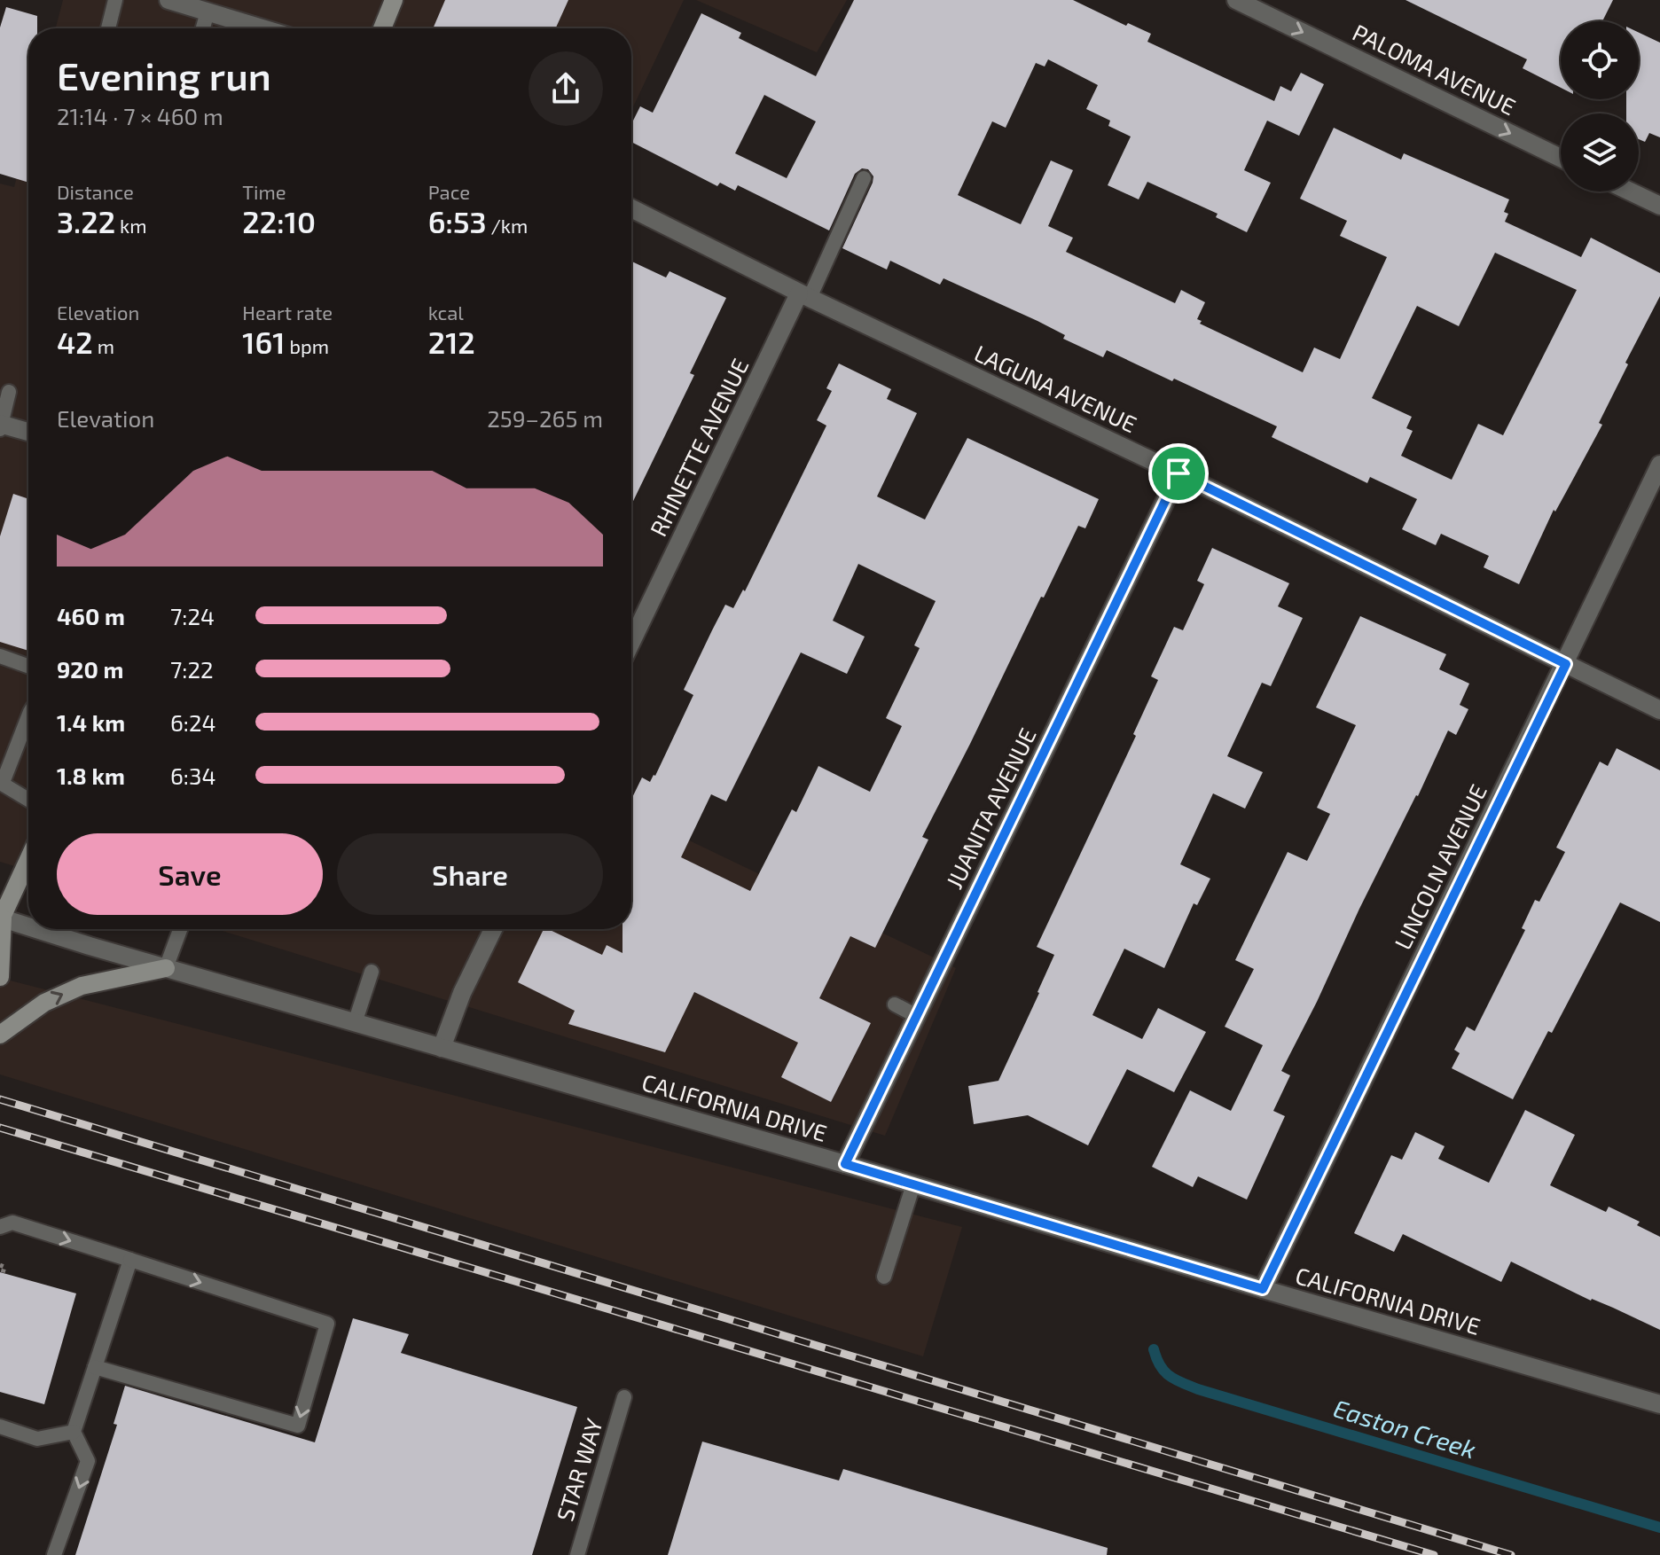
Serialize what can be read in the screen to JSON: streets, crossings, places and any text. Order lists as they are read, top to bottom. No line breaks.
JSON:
{"streets":{"street":["PALOMA AVENUE","LAGUNA AVENUE","RHINETTE AVENUE","JUANITA AVENUE","LINCOLN AVENUE","CALIFORNIA DRIVE"],"lane":["STAR WAY"]},"crossings":[["LAGUNA AVENUE","RHINETTE AVENUE"],["LAGUNA AVENUE","JUANITA AVENUE"],["LAGUNA AVENUE","LINCOLN AVENUE"],["JUANITA AVENUE","CALIFORNIA DRIVE"],["LINCOLN AVENUE","CALIFORNIA DRIVE"]],"one_way":["PALOMA AVENUE"],"water":["Easton Creek"],"page":{"heading":["Evening run","21:14 · 7 × 460 m"],"stats":[["Distance","3.22 km"],["Time","22:10"],["Pace","6:53 /km"],["Elevation","42 m"],["Heart rate","161 bpm"],["kcal","212"]],"chart":["Elevation","259–265 m"],"list":[{"name":"460 m","note":"7:24"},{"name":"920 m","note":"7:22"},{"name":"1.4 km","note":"6:24"},{"name":"1.8 km","note":"6:34"}],"buttons":["Save","Share"]}}
